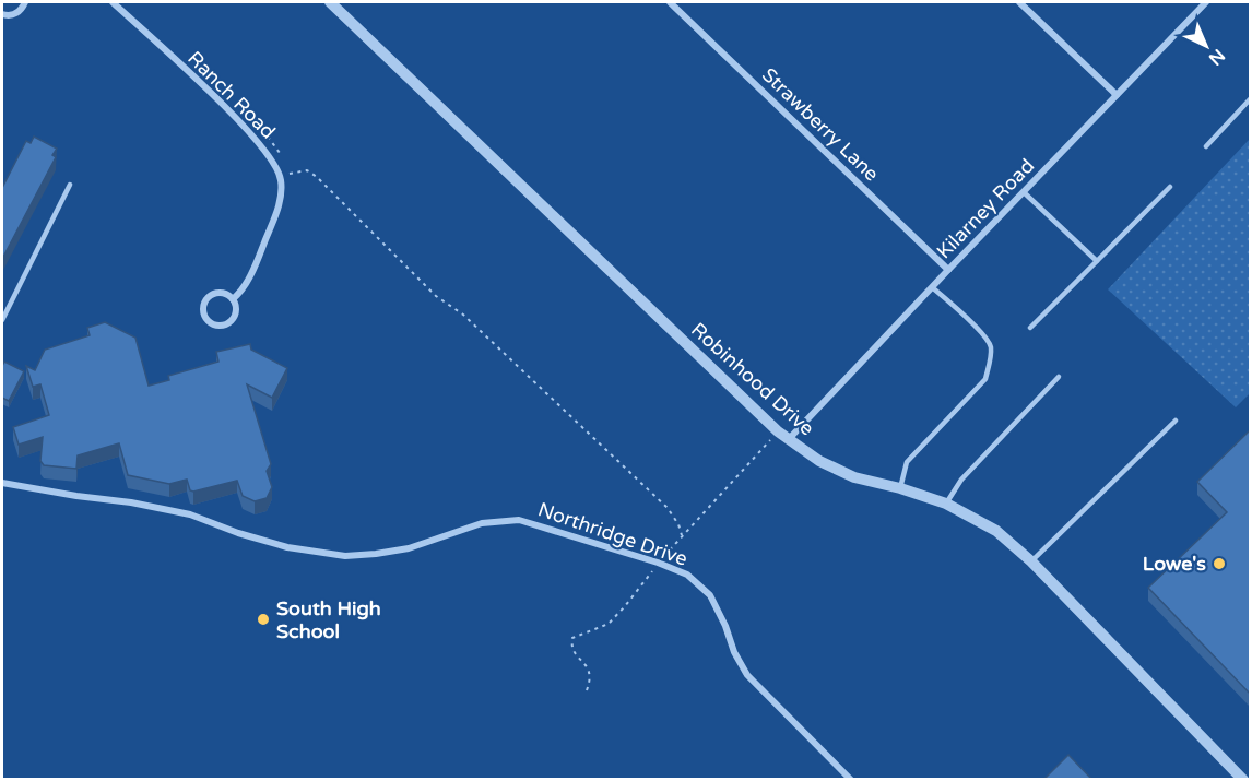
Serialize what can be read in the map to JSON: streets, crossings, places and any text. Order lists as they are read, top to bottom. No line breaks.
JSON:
{"streets":{"street":["Ranch Road","Strawberry Lane","Kilarney Road","Robinhood Drive","Northridge Drive"]},"crossings":[["Strawberry Lane","Kilarney Road"],["Kilarney Road","Robinhood Drive"]],"places":["Lowe's","South High School"],"north":"bottom right"}
